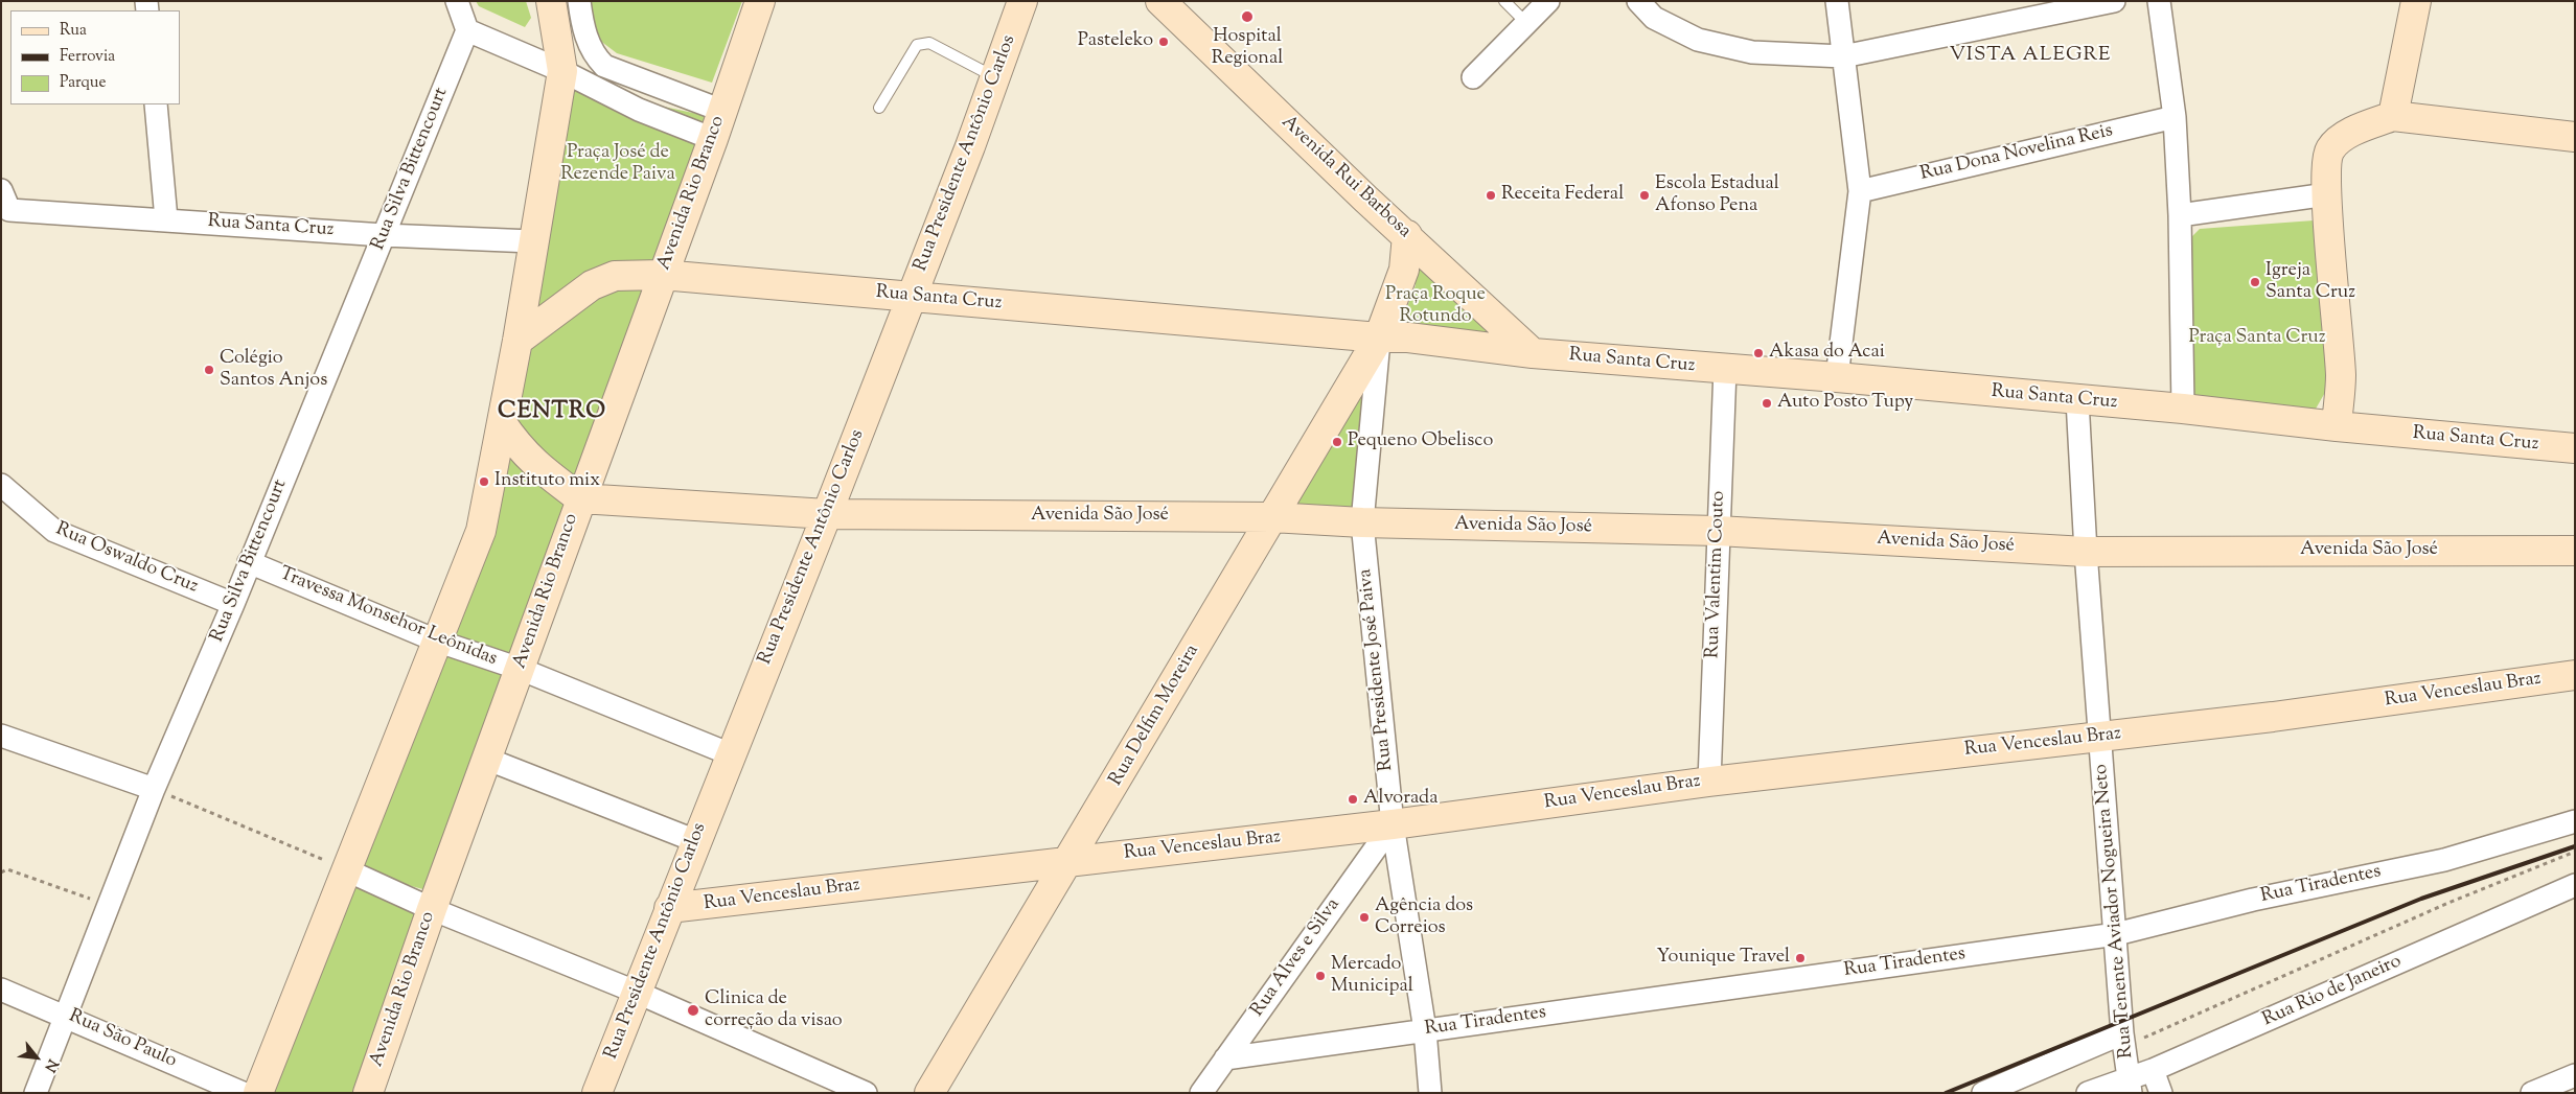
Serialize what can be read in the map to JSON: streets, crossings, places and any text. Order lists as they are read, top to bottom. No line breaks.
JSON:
{"streets":{"main road":["Rua Presidente Antônio Carlos","Avenida Rui Barbosa","Avenida Rio Branco","Rua Santa Cruz","Avenida São José","Rua Venceslau Braz","Rua Delfim Moreira"],"street":["Rua Dona Novelina Reis","Rua Silva Bittencourt","Rua Oswaldo Cruz","Rua Valentim Couto","Travessa Monsehor Leônidas","Rua Presidente José Paiva","Rua Tiradentes","Rua Tenente Aviador Nogueira Neto","Rua Alves e Silva","Rua Rio de Janeiro","Rua São Paulo"]},"crossings":[["Rua Presidente Antônio Carlos","Rua Santa Cruz"],["Rua Presidente Antônio Carlos","Avenida São José"],["Rua Presidente Antônio Carlos","Travessa Monsehor Leônidas"],["Rua Presidente Antônio Carlos","Rua Venceslau Braz"],["Rua Silva Bittencourt","Rua Santa Cruz"],["Rua Silva Bittencourt","Rua Oswaldo Cruz"],["Rua Silva Bittencourt","Travessa Monsehor Leônidas"],["Rua Silva Bittencourt","Rua São Paulo"],["Avenida Rui Barbosa","Rua Santa Cruz"],["Avenida Rio Branco","Rua Santa Cruz"],["Avenida Rio Branco","Avenida São José"],["Avenida Rio Branco","Travessa Monsehor Leônidas"],["Rua Santa Cruz","Rua Valentim Couto"],["Rua Santa Cruz","Rua Presidente José Paiva"],["Rua Santa Cruz","Rua Delfim Moreira"],["Rua Santa Cruz","Rua Tenente Aviador Nogueira Neto"],["Avenida São José","Rua Valentim Couto"],["Avenida São José","Rua Presidente José Paiva"],["Avenida São José","Rua Delfim Moreira"],["Avenida São José","Rua Tenente Aviador Nogueira Neto"],["Rua Valentim Couto","Rua Venceslau Braz"],["Rua Presidente José Paiva","Rua Venceslau Braz"],["Rua Presidente José Paiva","Rua Delfim Moreira"],["Rua Presidente José Paiva","Rua Tiradentes"],["Rua Presidente José Paiva","Rua Alves e Silva"],["Rua Venceslau Braz","Rua Delfim Moreira"],["Rua Venceslau Braz","Rua Tenente Aviador Nogueira Neto"],["Rua Venceslau Braz","Rua Alves e Silva"],["Rua Tiradentes","Rua Tenente Aviador Nogueira Neto"],["Rua Tiradentes","Rua Alves e Silva"],["Rua Tenente Aviador Nogueira Neto","Rua Rio de Janeiro"]],"districts":["VISTA ALEGRE","CENTRO"],"parks":["Praça José de Rezende Paiva","Praça Roque Rotundo","Praça Santa Cruz"],"places":["Hospital Regional","Pasteleko","Receita Federal","Escola Estadual Afonso Pena","Igreja Santa Cruz","Akasa do Acai","Colégio Santos Anjos","Auto Posto Tupy","Pequeno Obelisco","Instituto mix","Alvorada","Agência dos Correios","Younique Travel","Mercado Municipal","Clinica de correção da visao"],"legend":["Rua","Ferrovia","Parque"],"north":"bottom right"}
